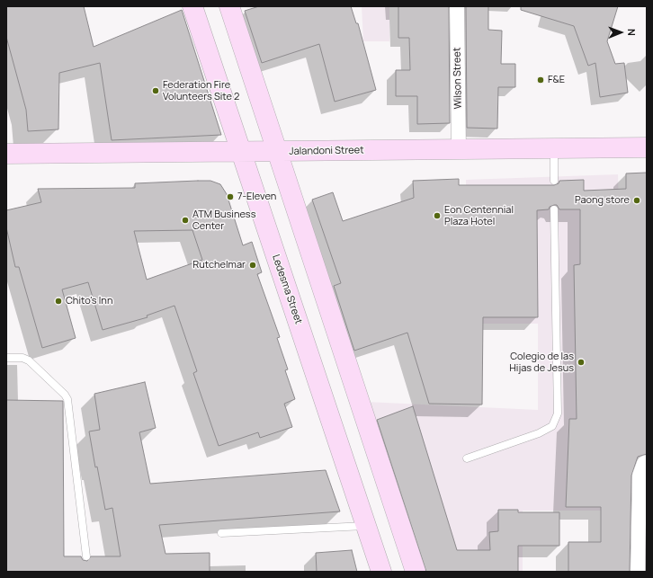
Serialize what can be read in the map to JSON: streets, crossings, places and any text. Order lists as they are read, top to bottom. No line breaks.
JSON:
{"streets":{"main road":["Jalandoni Street","Ledesma Street"],"street":["Wilson Street"]},"crossings":[["Wilson Street","Jalandoni Street"],["Jalandoni Street","Ledesma Street"]],"places":["F&E","Federation Fire Volunteers Site 2","7-Eleven","Paong store","Eon Centennial Plaza Hotel","ATM Business Center","Rutchelmar","Chito's Inn","Colegio de las Hijas de Jesus"],"north":"right"}
